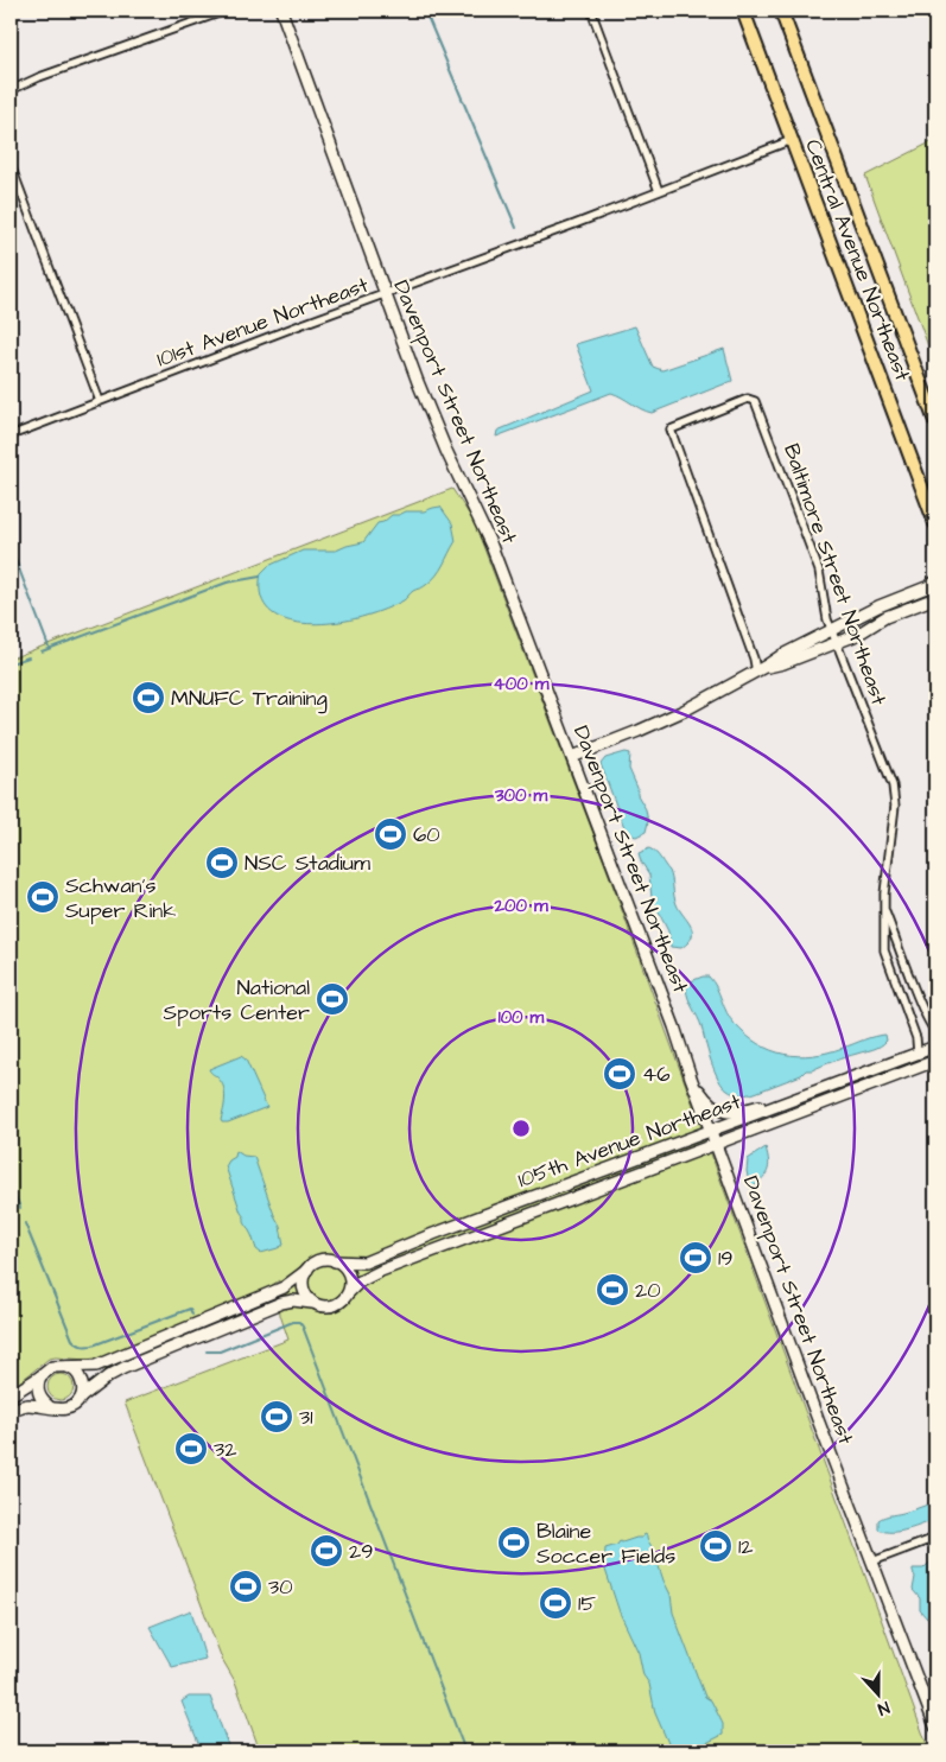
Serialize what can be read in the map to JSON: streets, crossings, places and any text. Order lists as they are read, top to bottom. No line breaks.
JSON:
{"streets":{"highway":["Central Avenue Northeast"],"street":["101st Avenue Northeast","Davenport Street Northeast","Baltimore Street Northeast","105th Avenue Northeast"]},"crossings":[["Central Avenue Northeast","101st Avenue Northeast"],["101st Avenue Northeast","Davenport Street Northeast"],["Davenport Street Northeast","105th Avenue Northeast"],["Baltimore Street Northeast","105th Avenue Northeast"]],"places":{"sports":["MNUFC Training","60","NSC Stadium","Schwan's Super Rink","National Sports Center","46","19","20","31","32","Blaine Soccer Fields","12","29","30","15"]},"north":"bottom","rings":["400 m","300 m","200 m","100 m"]}
